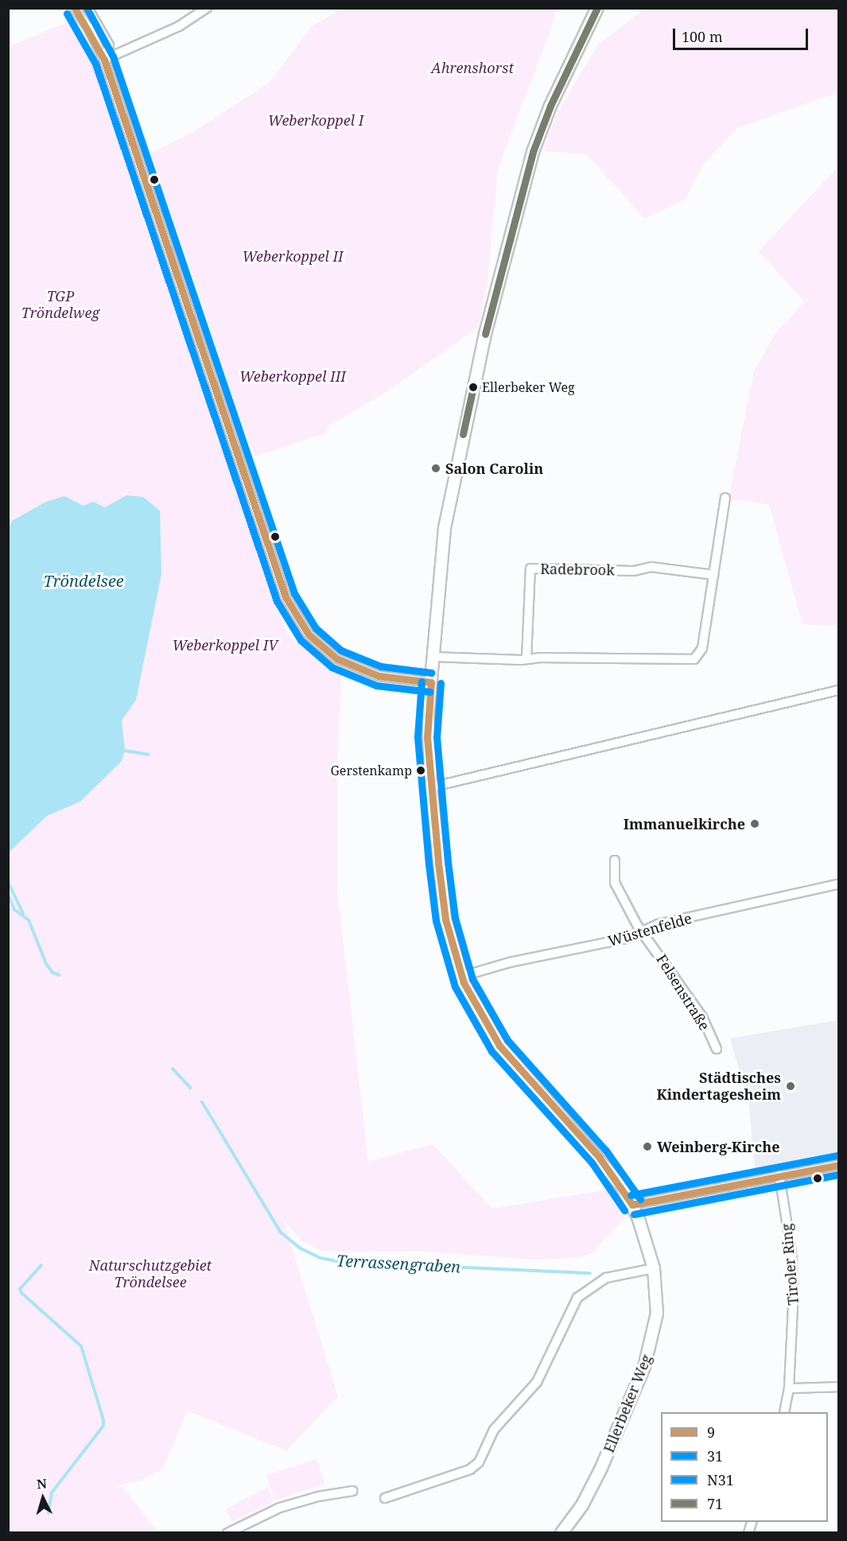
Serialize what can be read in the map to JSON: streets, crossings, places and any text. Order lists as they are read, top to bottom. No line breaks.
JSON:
{"streets":{"street":["Radebrook","Wüstenfelde","Felsenstraße","Tiroler Ring","Ellerbeker Weg"]},"crossings":[["Wüstenfelde","Felsenstraße"],["Wüstenfelde","Ellerbeker Weg"]],"water":["Tröndelsee","Terrassengraben"],"parks":["Ahrenshorst","Weberkoppel I","Weberkoppel II","TGP Tröndelweg","Weberkoppel III","Weberkoppel IV","Naturschutzgebiet Tröndelsee"],"places":["Ellerbeker Weg","Salon Carolin","Gerstenkamp","Immanuelkirche","Städtisches Kindertagesheim","Weinberg-Kirche"],"lines":["transit line 9","transit line N31","transit line 71","transit line 31"],"legend":["9","31","N31","71"],"scale_bar":"100 m","north":"top"}
